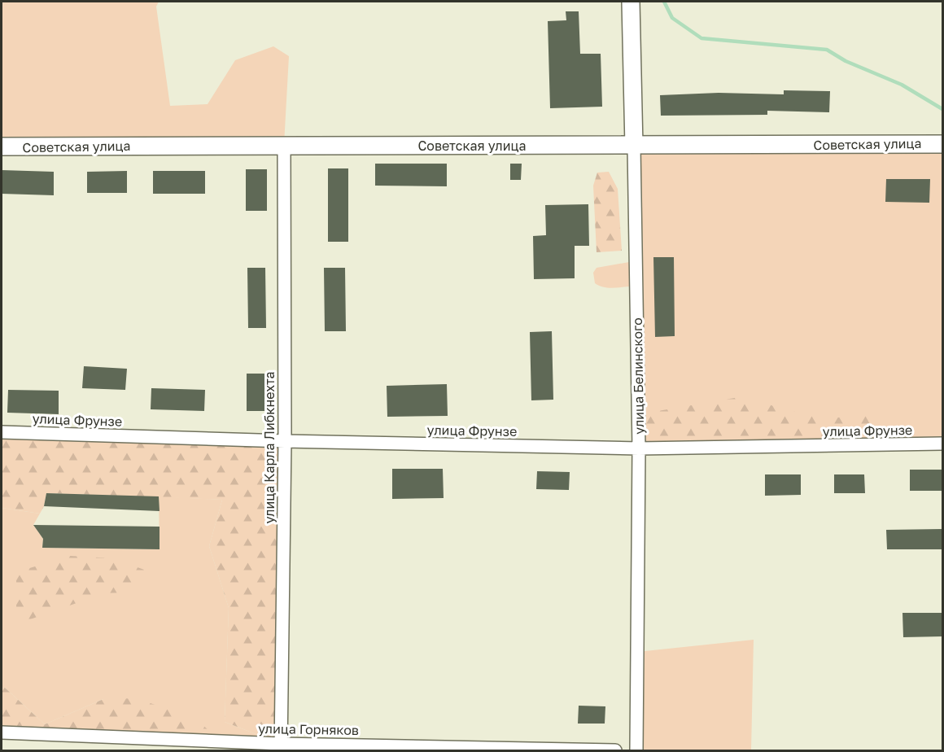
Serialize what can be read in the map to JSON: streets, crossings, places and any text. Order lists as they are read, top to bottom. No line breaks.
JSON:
{"streets":{"street":["Советская улица","улица Белинского","улица Фрунзе","улица Карла Либкнехта","улица Горняков"]},"crossings":[["Советская улица","улица Белинского"],["Советская улица","улица Карла Либкнехта"],["улица Белинского","улица Фрунзе"],["улица Фрунзе","улица Карла Либкнехта"],["улица Карла Либкнехта","улица Горняков"]]}
